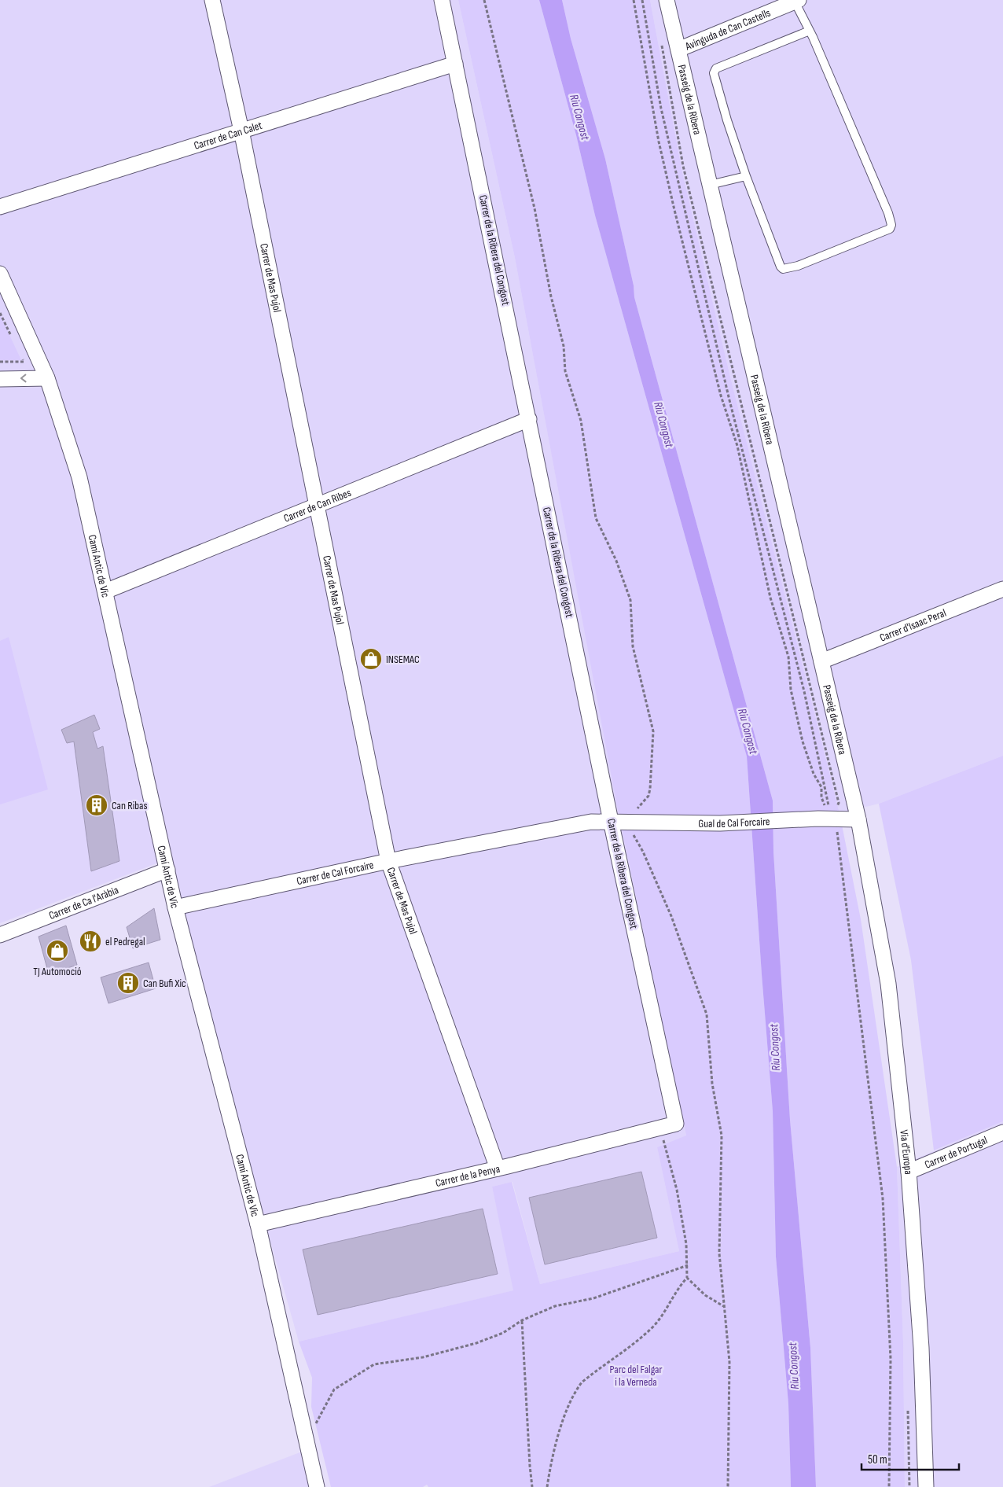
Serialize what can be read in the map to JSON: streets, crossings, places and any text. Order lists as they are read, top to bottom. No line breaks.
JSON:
{"streets":{"street":["Avinguda de Can Castells","Passeig de la Ribera","Carrer de Can Calet","Carrer de la Ribera del Congost","Carrer de Mas Pujol","Carrer de Can Ribes","Camí Antic de Vic","Carrer d'Isaac Peral","Gual de Cal Forcaire","Carrer de Cal Forcaire","Carrer de Ca l'Aràbia","Via d'Europa","Carrer de Portugal","Carrer de la Penya"]},"crossings":[["Avinguda de Can Castells","Passeig de la Ribera"],["Passeig de la Ribera","Carrer d'Isaac Peral"],["Passeig de la Ribera","Gual de Cal Forcaire"],["Passeig de la Ribera","Via d'Europa"],["Carrer de Can Calet","Carrer de la Ribera del Congost"],["Carrer de Can Calet","Carrer de Mas Pujol"],["Carrer de la Ribera del Congost","Carrer de Can Ribes"],["Carrer de la Ribera del Congost","Gual de Cal Forcaire"],["Carrer de la Ribera del Congost","Carrer de Cal Forcaire"],["Carrer de la Ribera del Congost","Carrer de la Penya"],["Carrer de Mas Pujol","Carrer de Can Ribes"],["Carrer de Mas Pujol","Carrer de Cal Forcaire"],["Carrer de Mas Pujol","Carrer de la Penya"],["Carrer de Can Ribes","Camí Antic de Vic"],["Camí Antic de Vic","Carrer de Cal Forcaire"],["Camí Antic de Vic","Carrer de Ca l'Aràbia"],["Camí Antic de Vic","Carrer de la Penya"],["Gual de Cal Forcaire","Carrer de Cal Forcaire"],["Gual de Cal Forcaire","Via d'Europa"],["Via d'Europa","Carrer de Portugal"]],"water":["Riu Congost"],"parks":["Parc del Falgar i la Verneda"],"places":{"shop":["INSEMAC","TJ Automoció"],"building":["Can Ribas","Can Bufi Xic"],"restaurant":["el Pedregal"]},"scale_bar":"50 m"}
